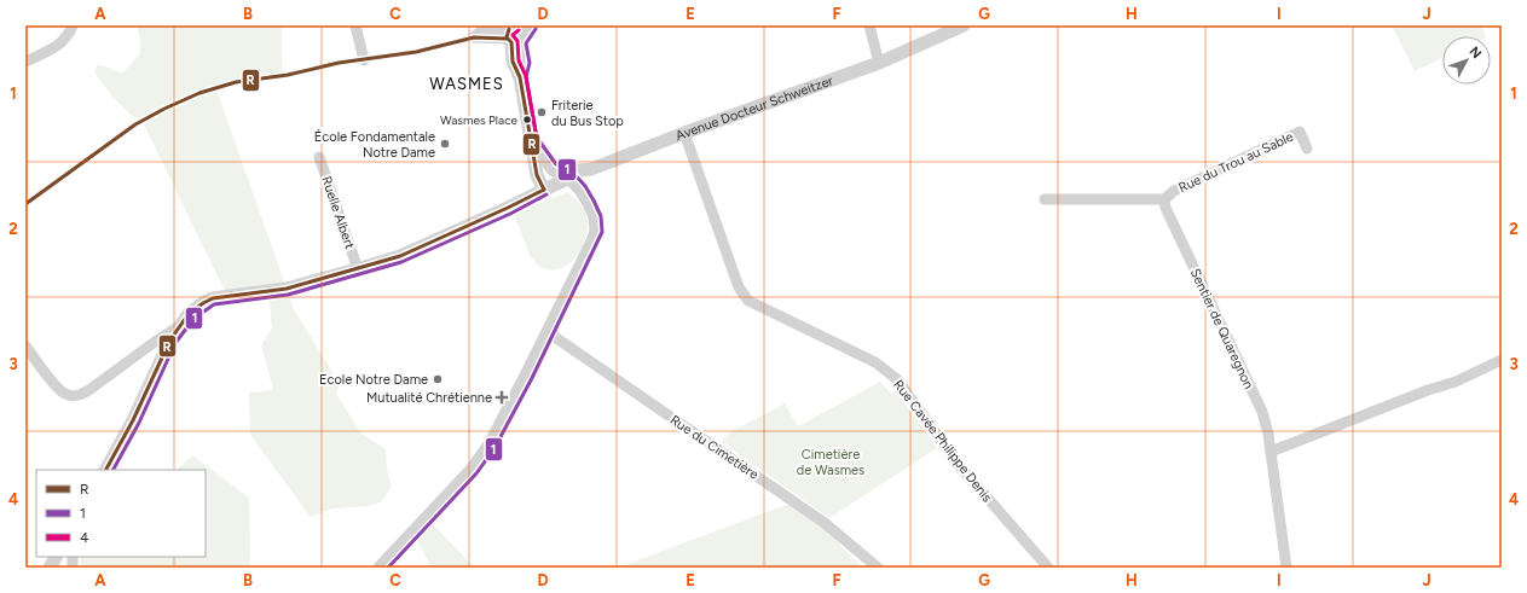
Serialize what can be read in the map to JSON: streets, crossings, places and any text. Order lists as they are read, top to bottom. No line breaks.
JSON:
{"streets":{"street":["Avenue Docteur Schweitzer","Rue du Trou au Sable","Ruelle Albert","Sentier de Quaregnon","Rue Cavée Philippe Denis","Rue du Cimetière"]},"crossings":[["Avenue Docteur Schweitzer","Rue Cavée Philippe Denis"],["Rue du Trou au Sable","Sentier de Quaregnon"]],"districts":["WASMES"],"parks":["Cimetière de Wasmes"],"places":{"other":["Friterie du Bus Stop","Wasmes Place","École Fondamentale Notre Dame","Ecole Notre Dame"],"health":["Mutualité Chrétienne"]},"lines":["transit line R","transit line 1","transit line 4"],"legend":["R","1","4"],"north":"top right","grid":{"columns":["A","B","C","D","E","F","G","H","I","J"],"rows":["1","2","3","4"]}}
